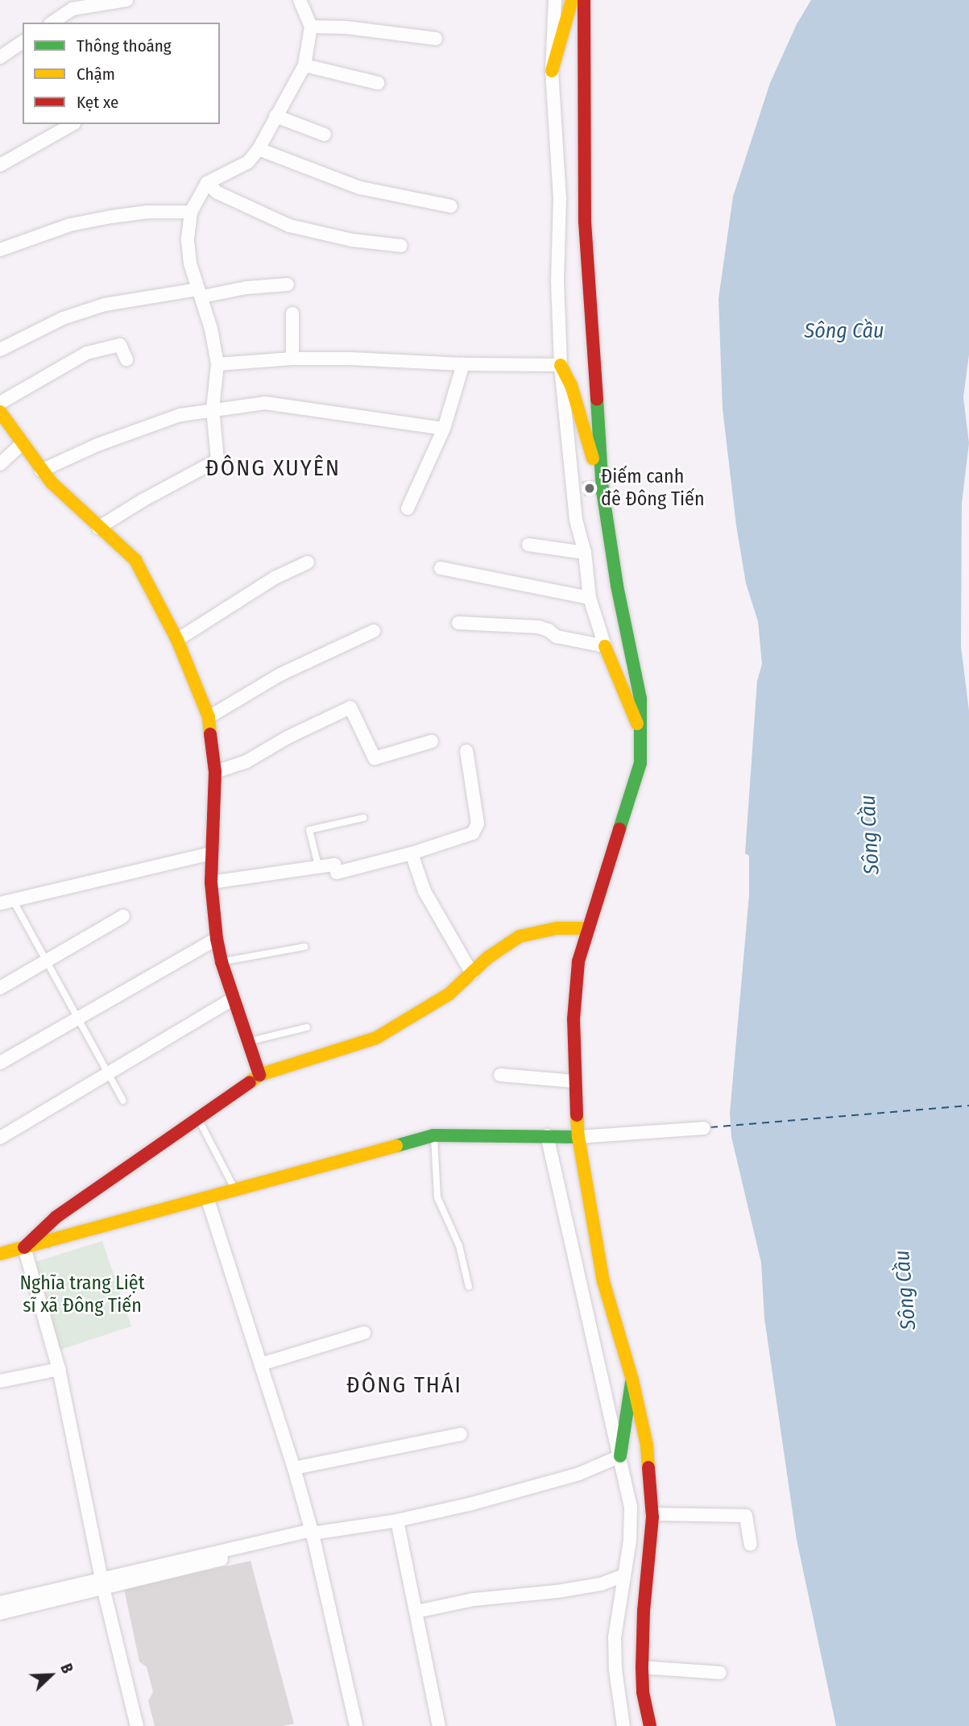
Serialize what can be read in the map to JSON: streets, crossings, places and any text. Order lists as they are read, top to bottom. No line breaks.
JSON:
{"districts":["ĐÔNG XUYÊN","ĐÔNG THÁI"],"water":["Sông Cầu"],"parks":["Nghĩa trang Liệt sĩ xã Đông Tiến"],"places":["Điếm canh đê Đông Tiến"],"legend":["Thông thoáng","Chậm","Kẹt xe"],"north":"top right"}
